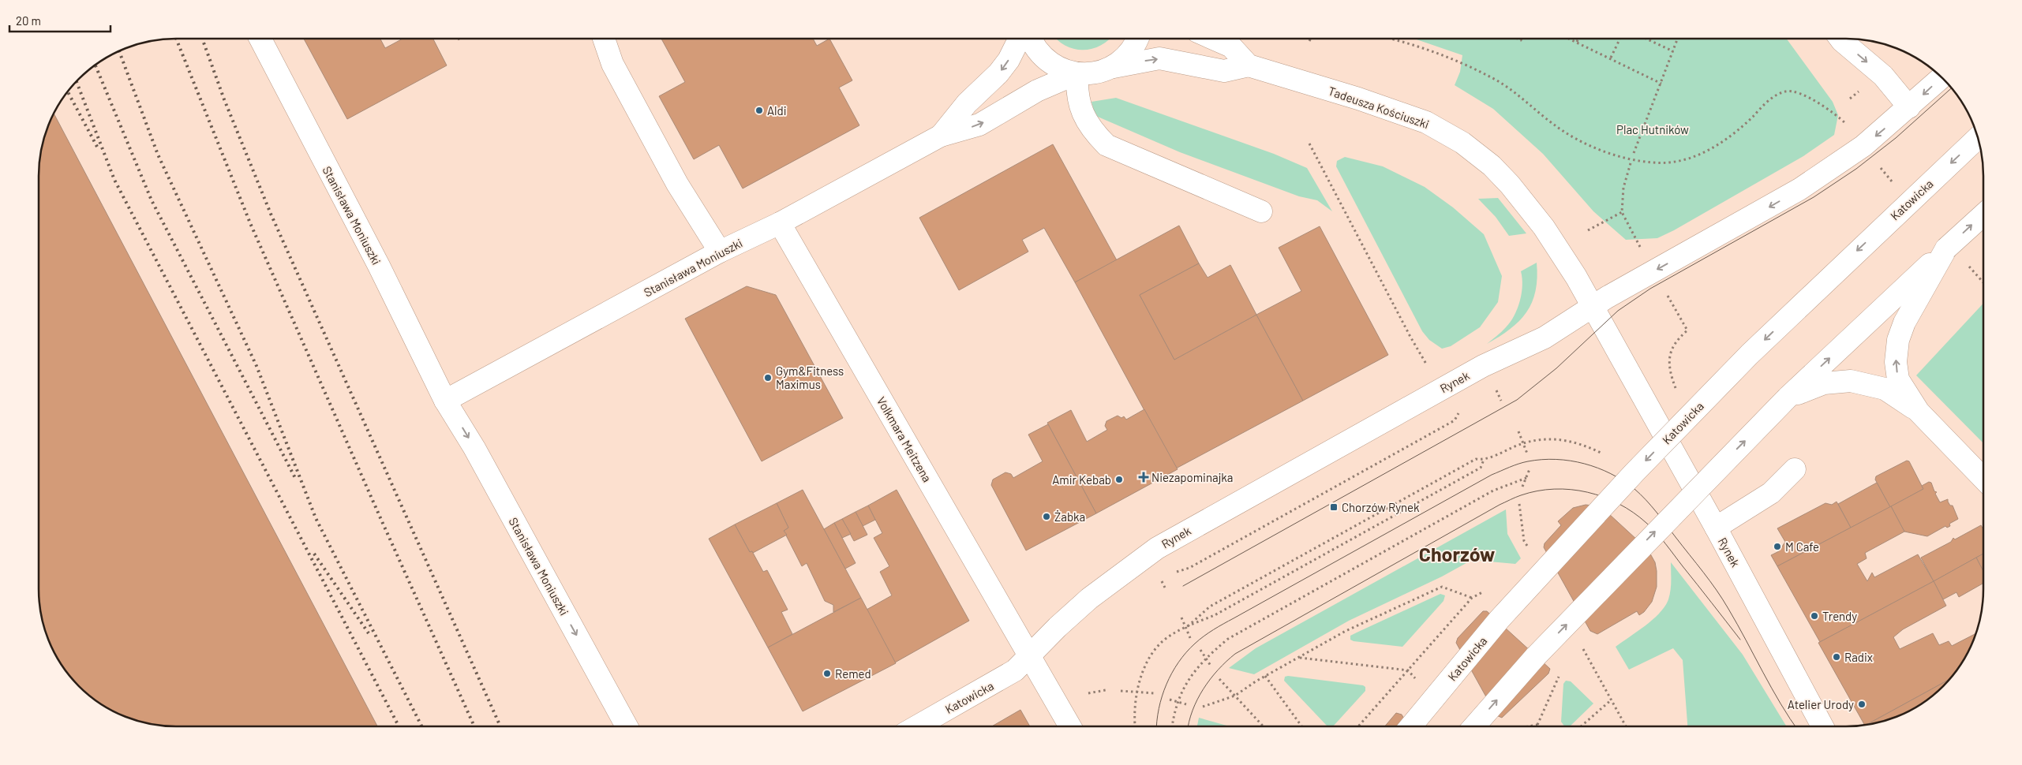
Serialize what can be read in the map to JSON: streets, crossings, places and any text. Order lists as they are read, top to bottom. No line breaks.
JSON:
{"streets":{"street":["Tadeusza Kościuszki","Katowicka","Stanisława Moniuszki","Rynek","Volkmara Meitzena"]},"crossings":[["Tadeusza Kościuszki","Rynek"],["Katowicka","Rynek"],["Katowicka","Volkmara Meitzena"],["Stanisława Moniuszki","Volkmara Meitzena"],["Rynek","Volkmara Meitzena"]],"districts":["Chorzów"],"parks":["Plac Hutników"],"places":{"other":["Aldi","Gym&Fitness Maximus","Amir Kebab","Żabka","M Cafe","Trendy","Radix","Remed","Atelier Urody"],"health":["Niezapominajka"],"transit":["Chorzów Rynek"]},"scale_bar":"20 m"}
